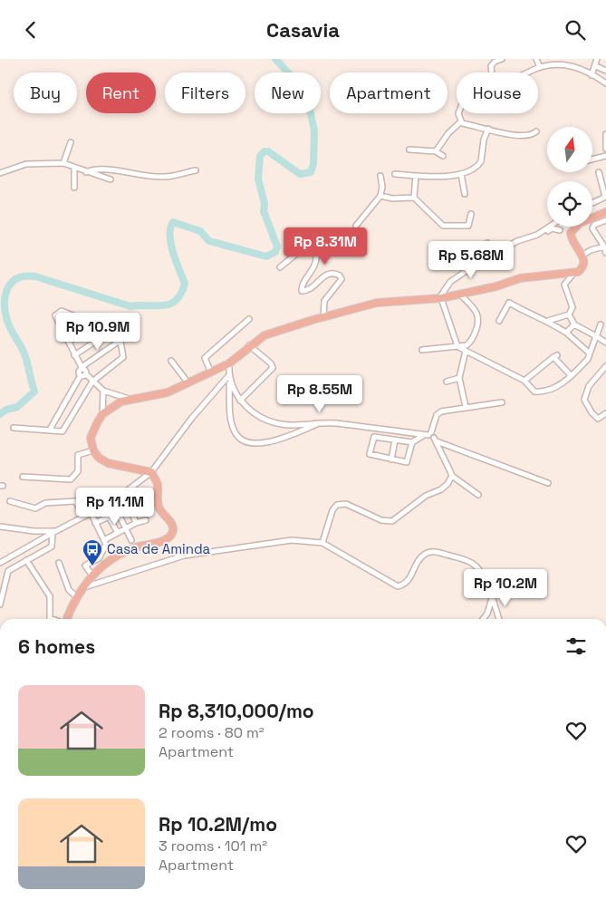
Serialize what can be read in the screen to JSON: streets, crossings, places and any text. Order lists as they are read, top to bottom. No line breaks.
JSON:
{"places":{"bus stop":["Casa de Aminda"]},"north":"top","page":{"header":"Casavia","chip":["Buy","Rent","Filters","New","Apartment","House"],"price":["Rp 8.31M","Rp 5.68M","Rp 10.9M","Rp 8.55M","Rp 11.1M","Rp 10.2M"],"heading":"6 homes","list":[{"name":"Rp 8,310,000/mo","note":"2 rooms · 80 m² · Apartment"},{"name":"Rp 10.2M/mo","note":"3 rooms · 101 m² · Apartment"}]}}
